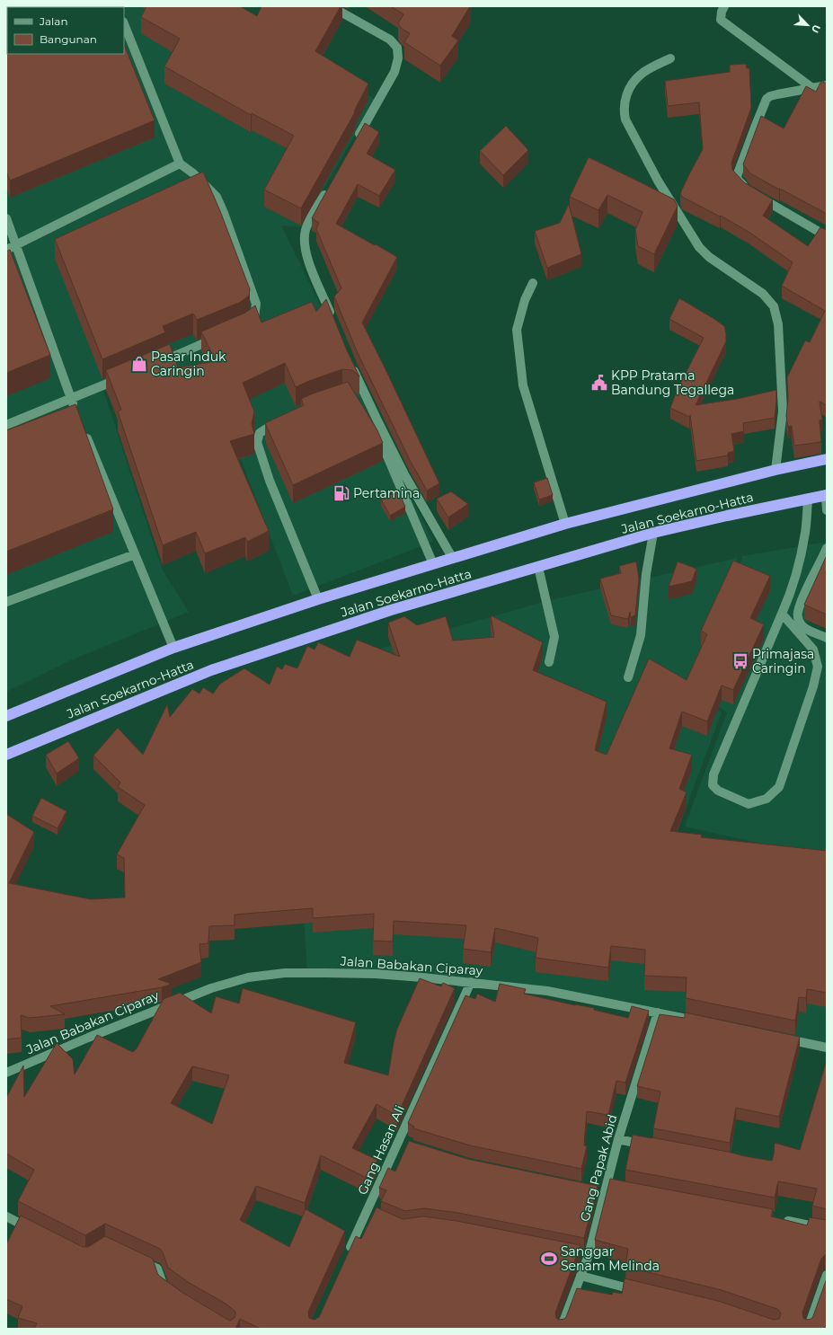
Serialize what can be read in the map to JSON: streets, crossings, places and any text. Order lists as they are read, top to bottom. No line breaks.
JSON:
{"streets":{"highway":["Jalan Soekarno-Hatta"],"street":["Jalan Babakan Ciparay","Gang Hasan Ali","Gang Papak Abid"]},"crossings":[["Jalan Babakan Ciparay","Gang Hasan Ali"],["Jalan Babakan Ciparay","Gang Papak Abid"]],"places":{"shop":["Pasar Induk Caringin"],"public building":["KPP Pratama Bandung Tegallega"],"fuel station":["Pertamina"],"bus stop":["Primajasa Caringin"],"sports":["Sanggar Senam Melinda"]},"legend":["Jalan","Bangunan"],"north":"bottom right"}
